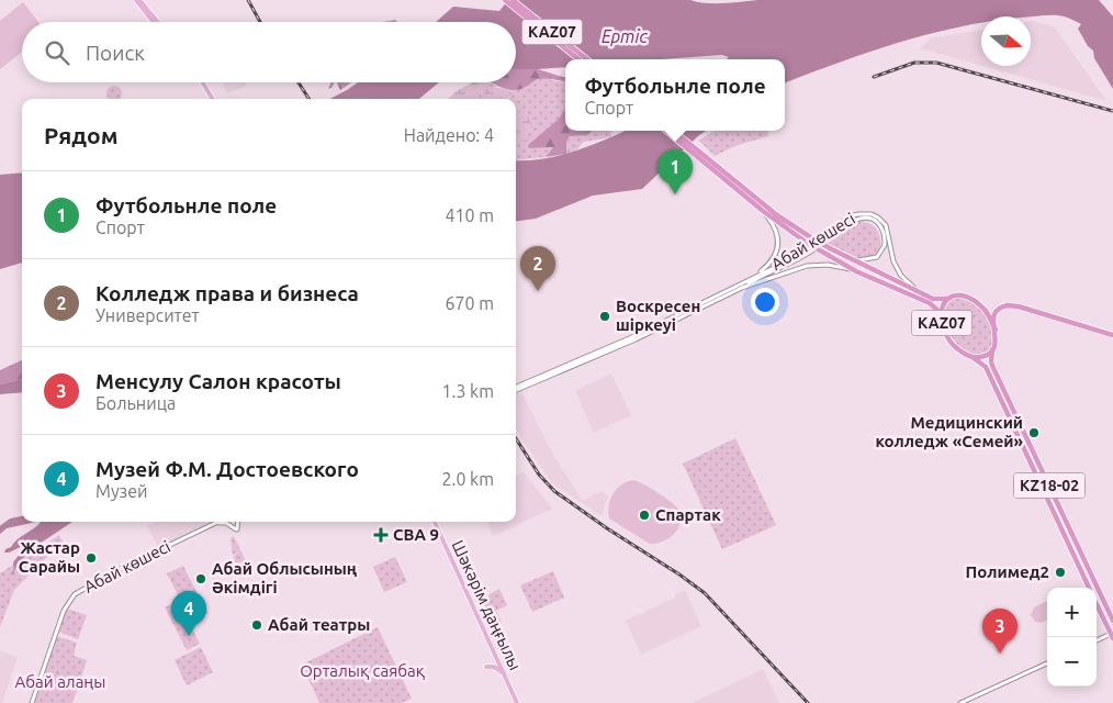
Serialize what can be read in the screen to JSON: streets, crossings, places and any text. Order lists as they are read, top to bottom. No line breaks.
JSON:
{"streets":{"highway":["KAZ07","KZ18-02"],"main road":["Абай көшесі","Шәкәрім даңғылы"]},"crossings":[["KAZ07","Абай көшесі"],["KAZ07","KZ18-02"]],"water":["Ертіс"],"parks":["Орталық саябақ","Абай алаңы"],"places":{"other":["Воскресен шіркеуі","Медицинский колледж «Семей»","Спартак","Жастар Сарайы","Полимед2","Абай Облысының Әкімдігі","Абай театры"],"health":["СВА 9"]},"north":"right","page":{"search":"Поиск","popup":["Футбольнле поле","Спорт"],"heading":["Рядом","Найдено: 4"],"pins":["1","2","4","3"],"list":[{"mark":"1","name":"Футбольнле поле","note":"Спорт","value":"410 m"},{"mark":"2","name":"Колледж права и бизнеса","note":"Университет","value":"670 m"},{"mark":"3","name":"Менсулу Салон красоты","note":"Больница","value":"1.3 km"},{"mark":"4","name":"Музей Ф.М. Достоевского","note":"Музей","value":"2.0 km"}],"map_buttons":["+","−"]}}
